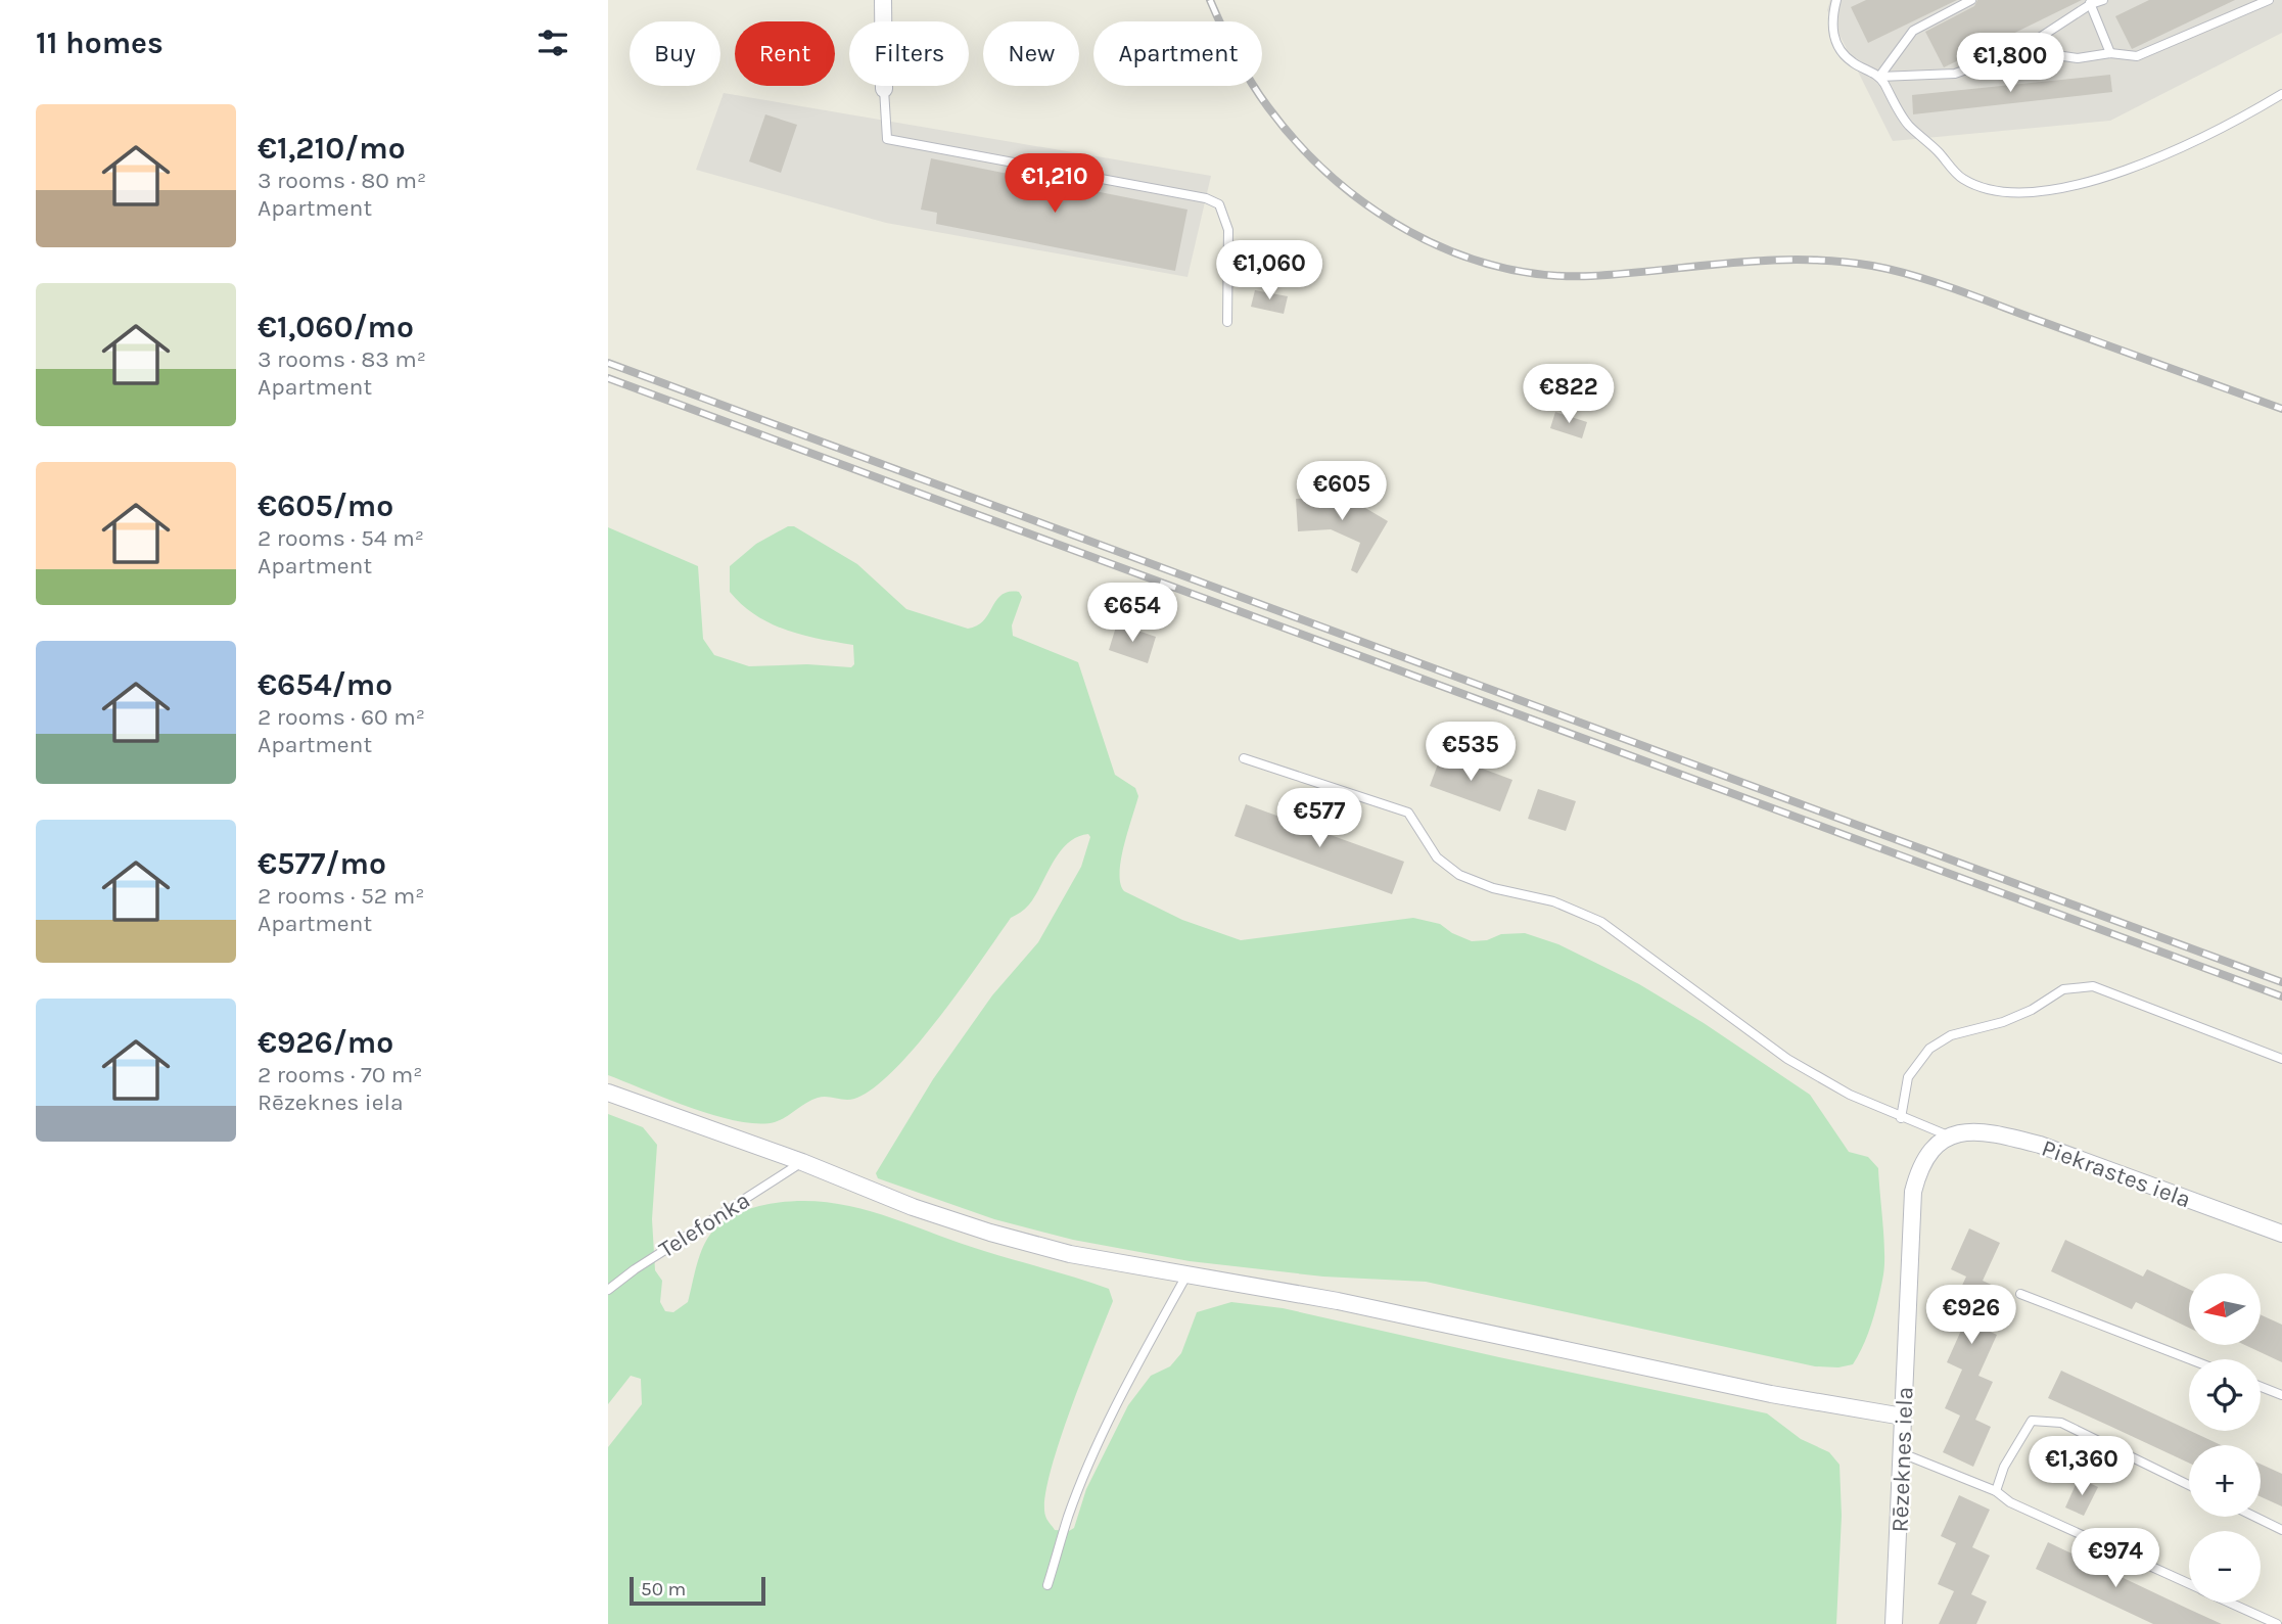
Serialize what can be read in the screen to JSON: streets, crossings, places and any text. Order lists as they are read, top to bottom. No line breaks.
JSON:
{"streets":{"street":["Piekrastes iela","Rēzeknes iela"],"lane":["Telefonka"]},"crossings":[["Piekrastes iela","Rēzeknes iela"]],"scale_bar":"50 m","north":"left","page":{"heading":"11 homes","chip":["Buy","Rent","Filters","New","Apartment"],"price":["€1,800","€1,210","€1,060","€822","€605","€654","€535","€577","€926","€1,360","€974"],"list":[{"name":"€1,210/mo","note":"3 rooms · 80 m² · Apartment"},{"name":"€1,060/mo","note":"3 rooms · 83 m² · Apartment"},{"name":"€605/mo","note":"2 rooms · 54 m² · Apartment"},{"name":"€654/mo","note":"2 rooms · 60 m² · Apartment"},{"name":"€577/mo","note":"2 rooms · 52 m² · Apartment"},{"name":"€926/mo","note":"2 rooms · 70 m² · Rēzeknes iela"}],"map_buttons":["+","−"],"scale":"50 m"}}
